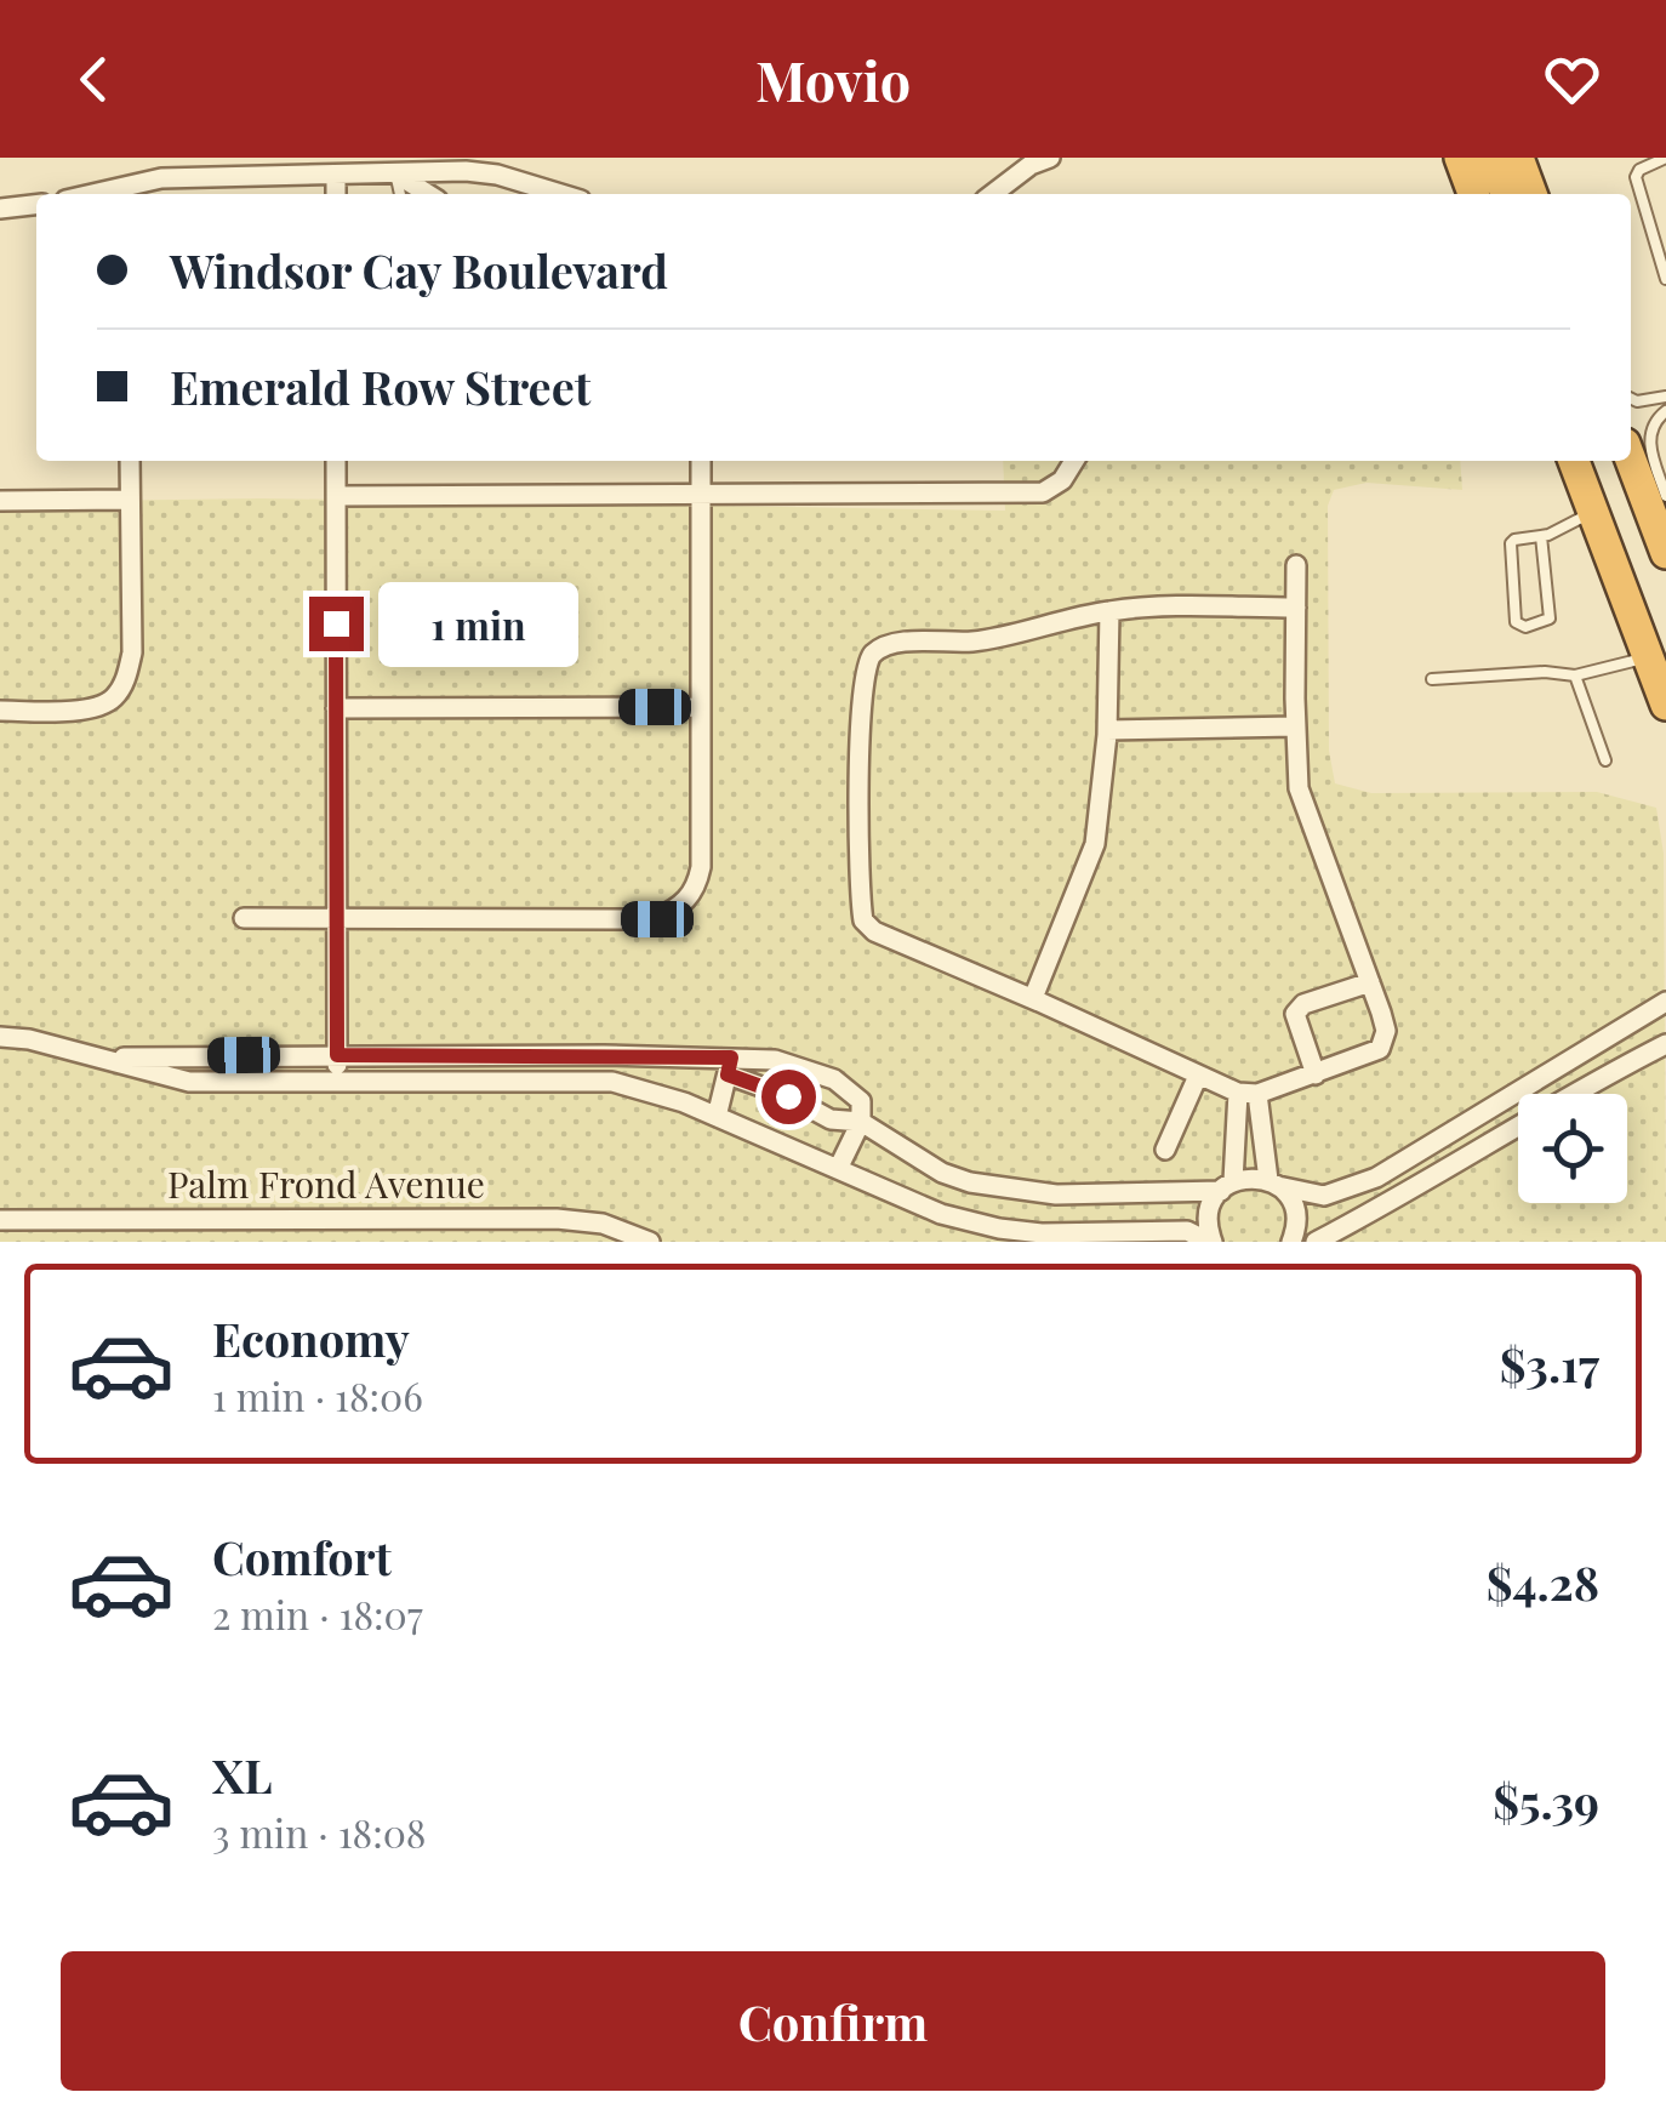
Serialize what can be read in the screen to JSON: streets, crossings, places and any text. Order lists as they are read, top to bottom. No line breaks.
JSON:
{"streets":{"street":["Palm Frond Avenue"]},"page":{"header":"Movio","banner":["Windsor Cay Boulevard","Emerald Row Street"],"bubble":"1 min","list":[{"name":"Economy","note":"1 min · 18:06","value":"$3.17"},{"name":"Comfort","note":"2 min · 18:07","value":"$4.28"},{"name":"XL","note":"3 min · 18:08","value":"$5.39"}],"buttons":"Confirm"}}
